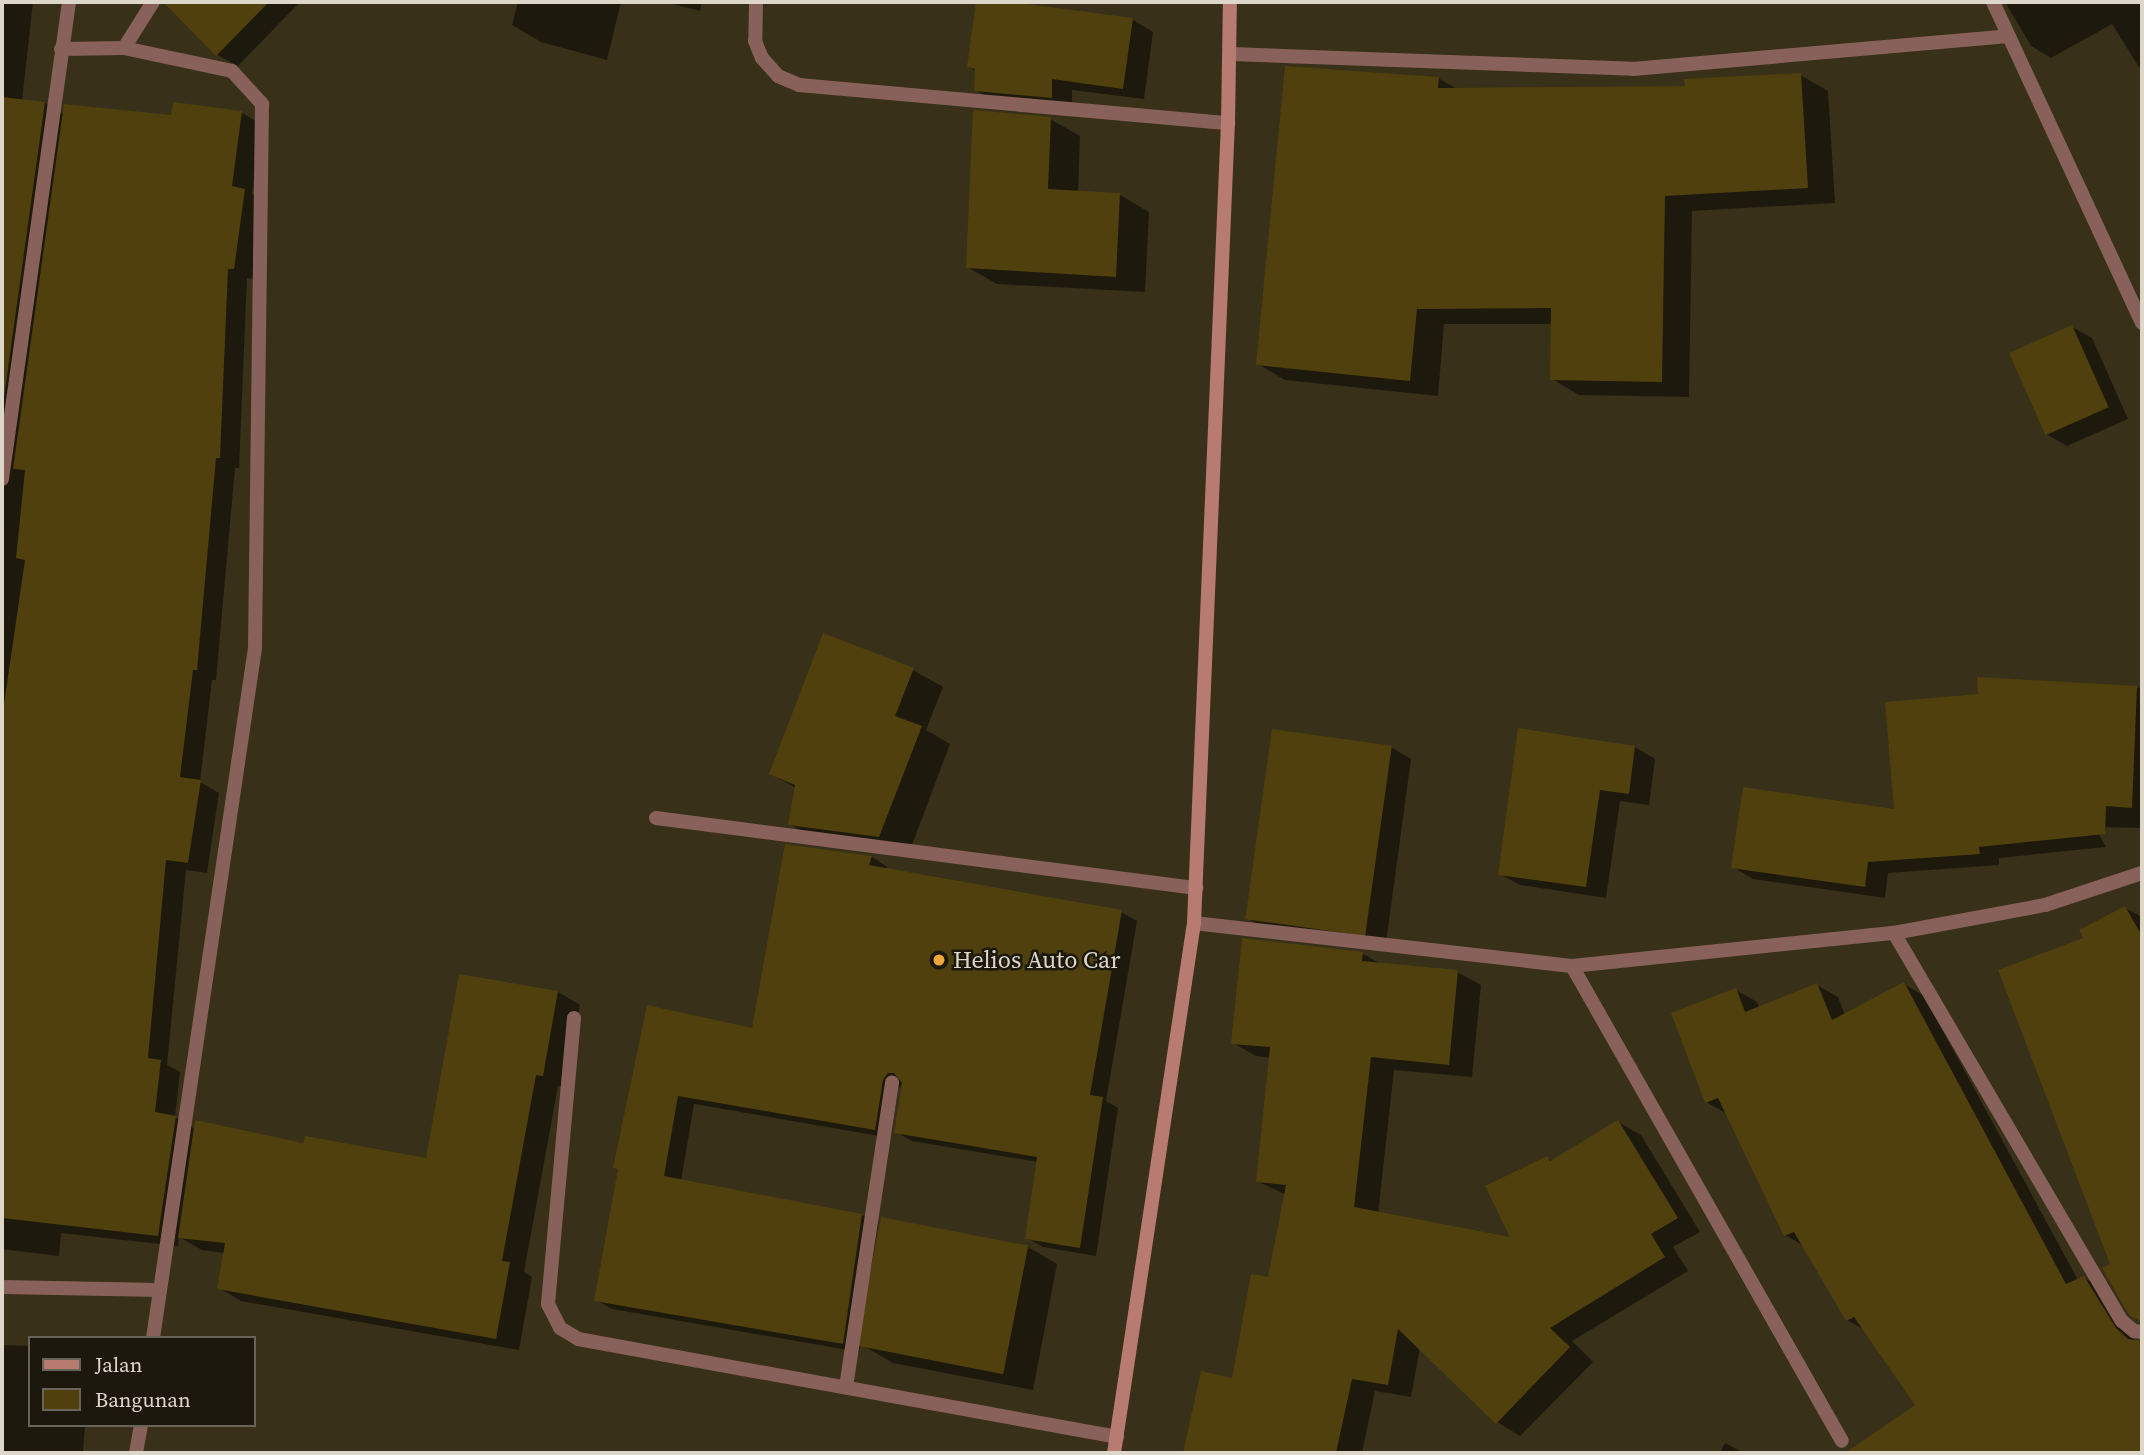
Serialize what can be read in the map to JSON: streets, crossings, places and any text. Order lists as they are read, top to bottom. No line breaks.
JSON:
{"places":["Helios Auto Car"],"legend":["Jalan","Bangunan"]}
